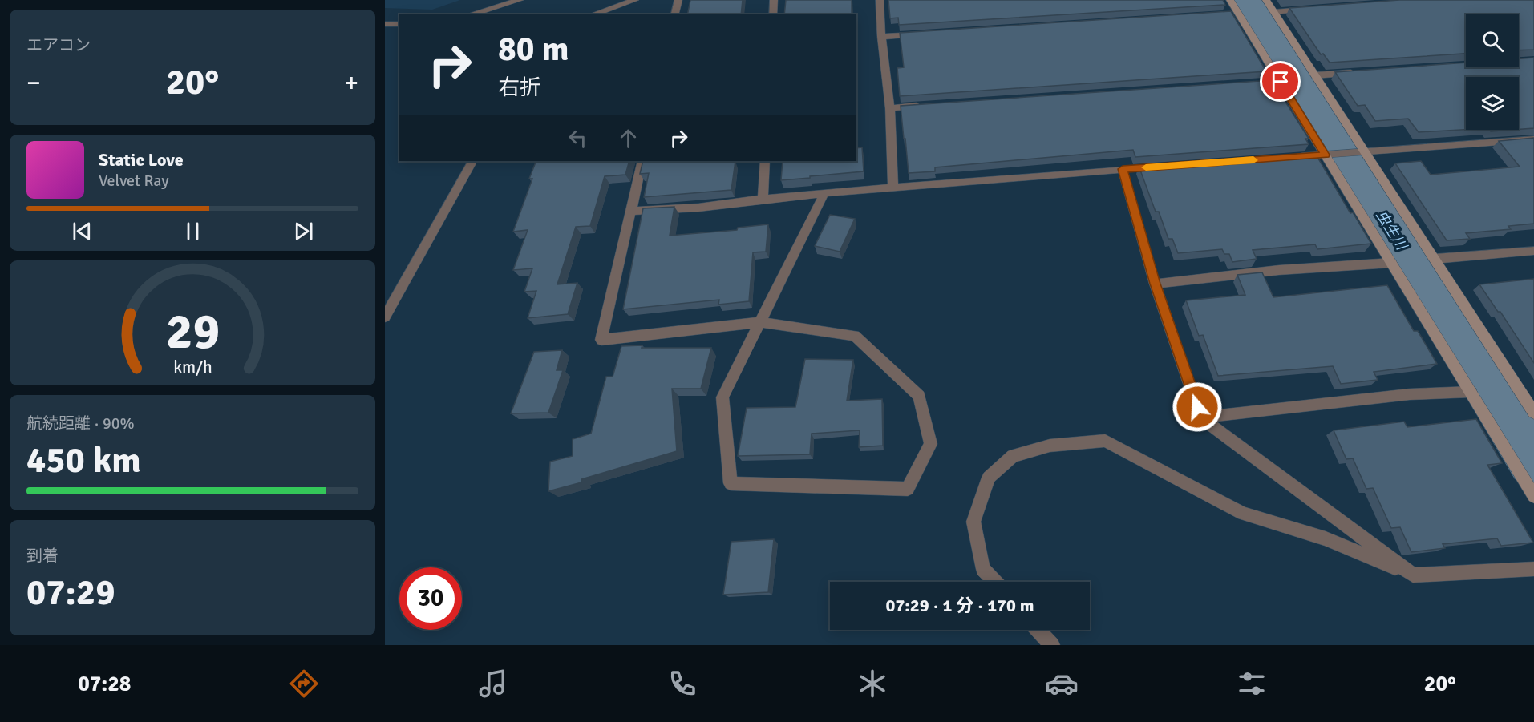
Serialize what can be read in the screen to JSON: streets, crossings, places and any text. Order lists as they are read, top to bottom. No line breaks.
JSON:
{"water":["虫生川"],"page":{"tile":["エアコン",["航続距離 · 90%","450 km"],["到着","07:29"]],"turn":["80 m","右折"],"heat":["−","20°","+"],"song":["Static Love","Velvet Ray"],"limit":"30","trip":"07:29 · 1 分 · 170 m","tabs":["07:28","20°"],"gauge":["29","km/h"]}}
